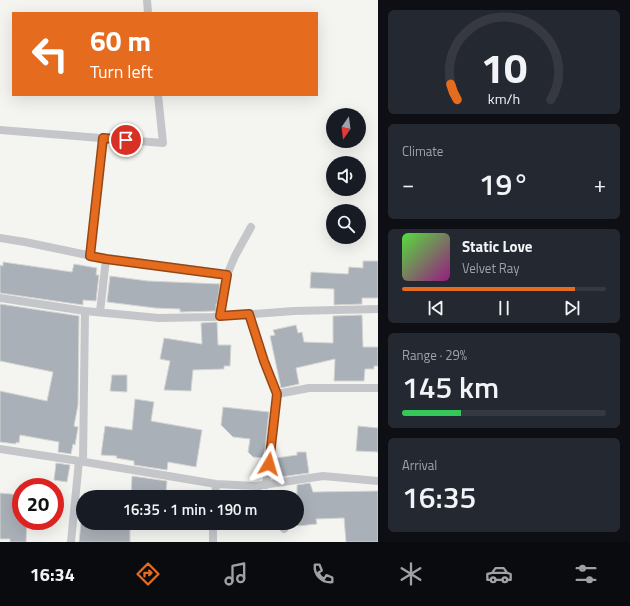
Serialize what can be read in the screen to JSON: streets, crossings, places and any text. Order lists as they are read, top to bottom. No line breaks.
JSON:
{"north":"bottom","page":{"turn":["60 m","Turn left"],"tile":["Climate",["Range · 29%","145 km"],["Arrival","16:35"]],"heat":["−","19°","+"],"song":["Static Love","Velvet Ray"],"limit":"20","trip":"16:35 · 1 min · 190 m","tabs":"16:34","gauge":["10","km/h"]}}
